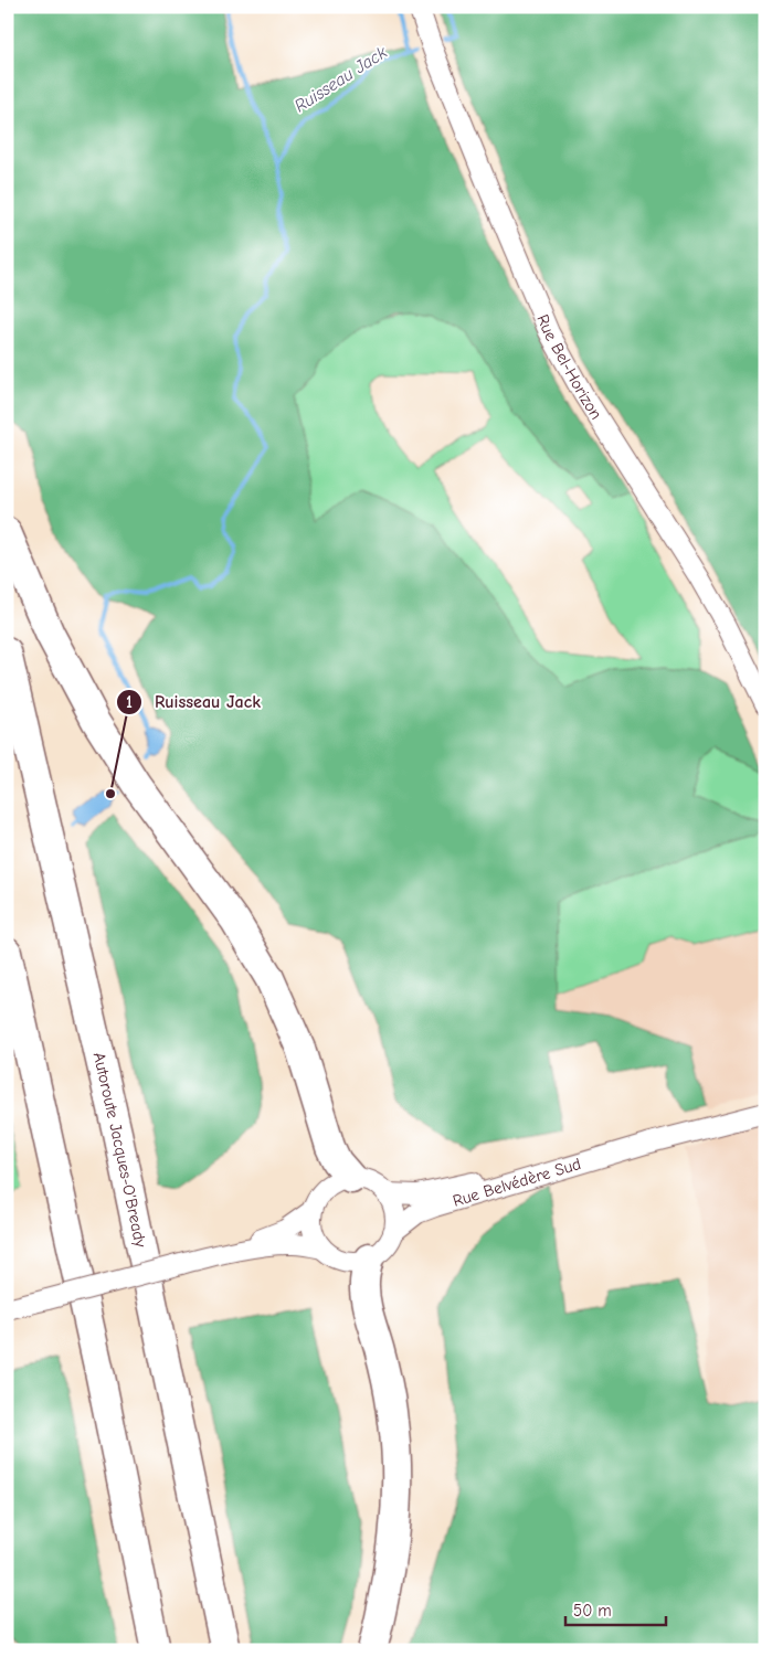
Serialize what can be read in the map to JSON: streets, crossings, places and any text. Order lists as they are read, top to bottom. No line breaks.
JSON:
{"streets":{"highway":["Autoroute Jacques-O'Bready"],"street":["Rue Bel-Horizon","Rue Belvédère Sud"]},"water":["Ruisseau Jack"],"places":["Ruisseau Jack"],"scale_bar":"50 m"}
